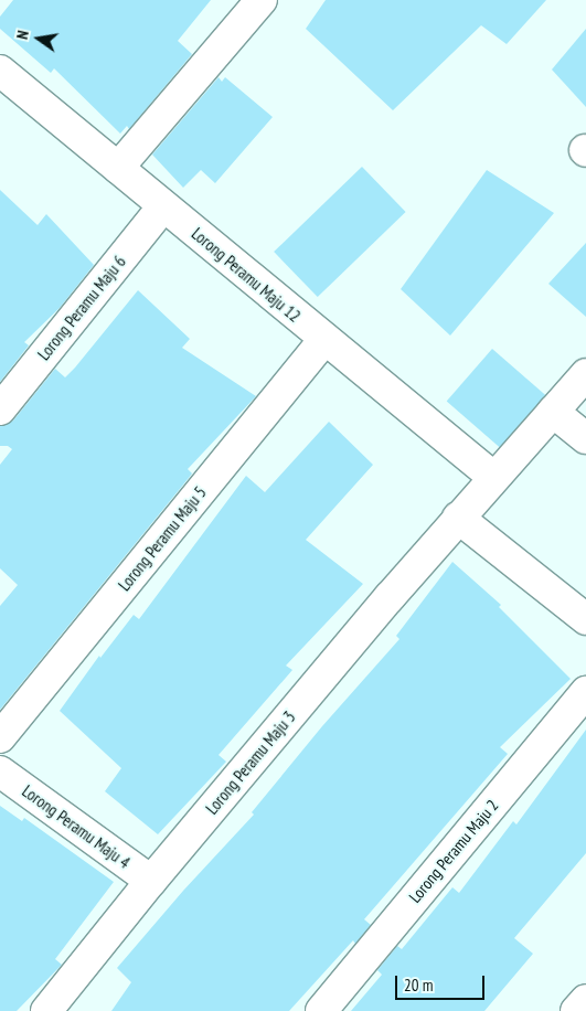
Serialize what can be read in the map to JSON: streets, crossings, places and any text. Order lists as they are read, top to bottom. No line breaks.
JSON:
{"streets":{"street":["Lorong Peramu Maju 12","Lorong Peramu Maju 6","Lorong Peramu Maju 5","Lorong Peramu Maju 3","Lorong Peramu Maju 4","Lorong Peramu Maju 2"]},"crossings":[["Lorong Peramu Maju 12","Lorong Peramu Maju 6"],["Lorong Peramu Maju 12","Lorong Peramu Maju 5"],["Lorong Peramu Maju 12","Lorong Peramu Maju 3"],["Lorong Peramu Maju 3","Lorong Peramu Maju 4"]],"scale_bar":"20 m","north":"left"}
